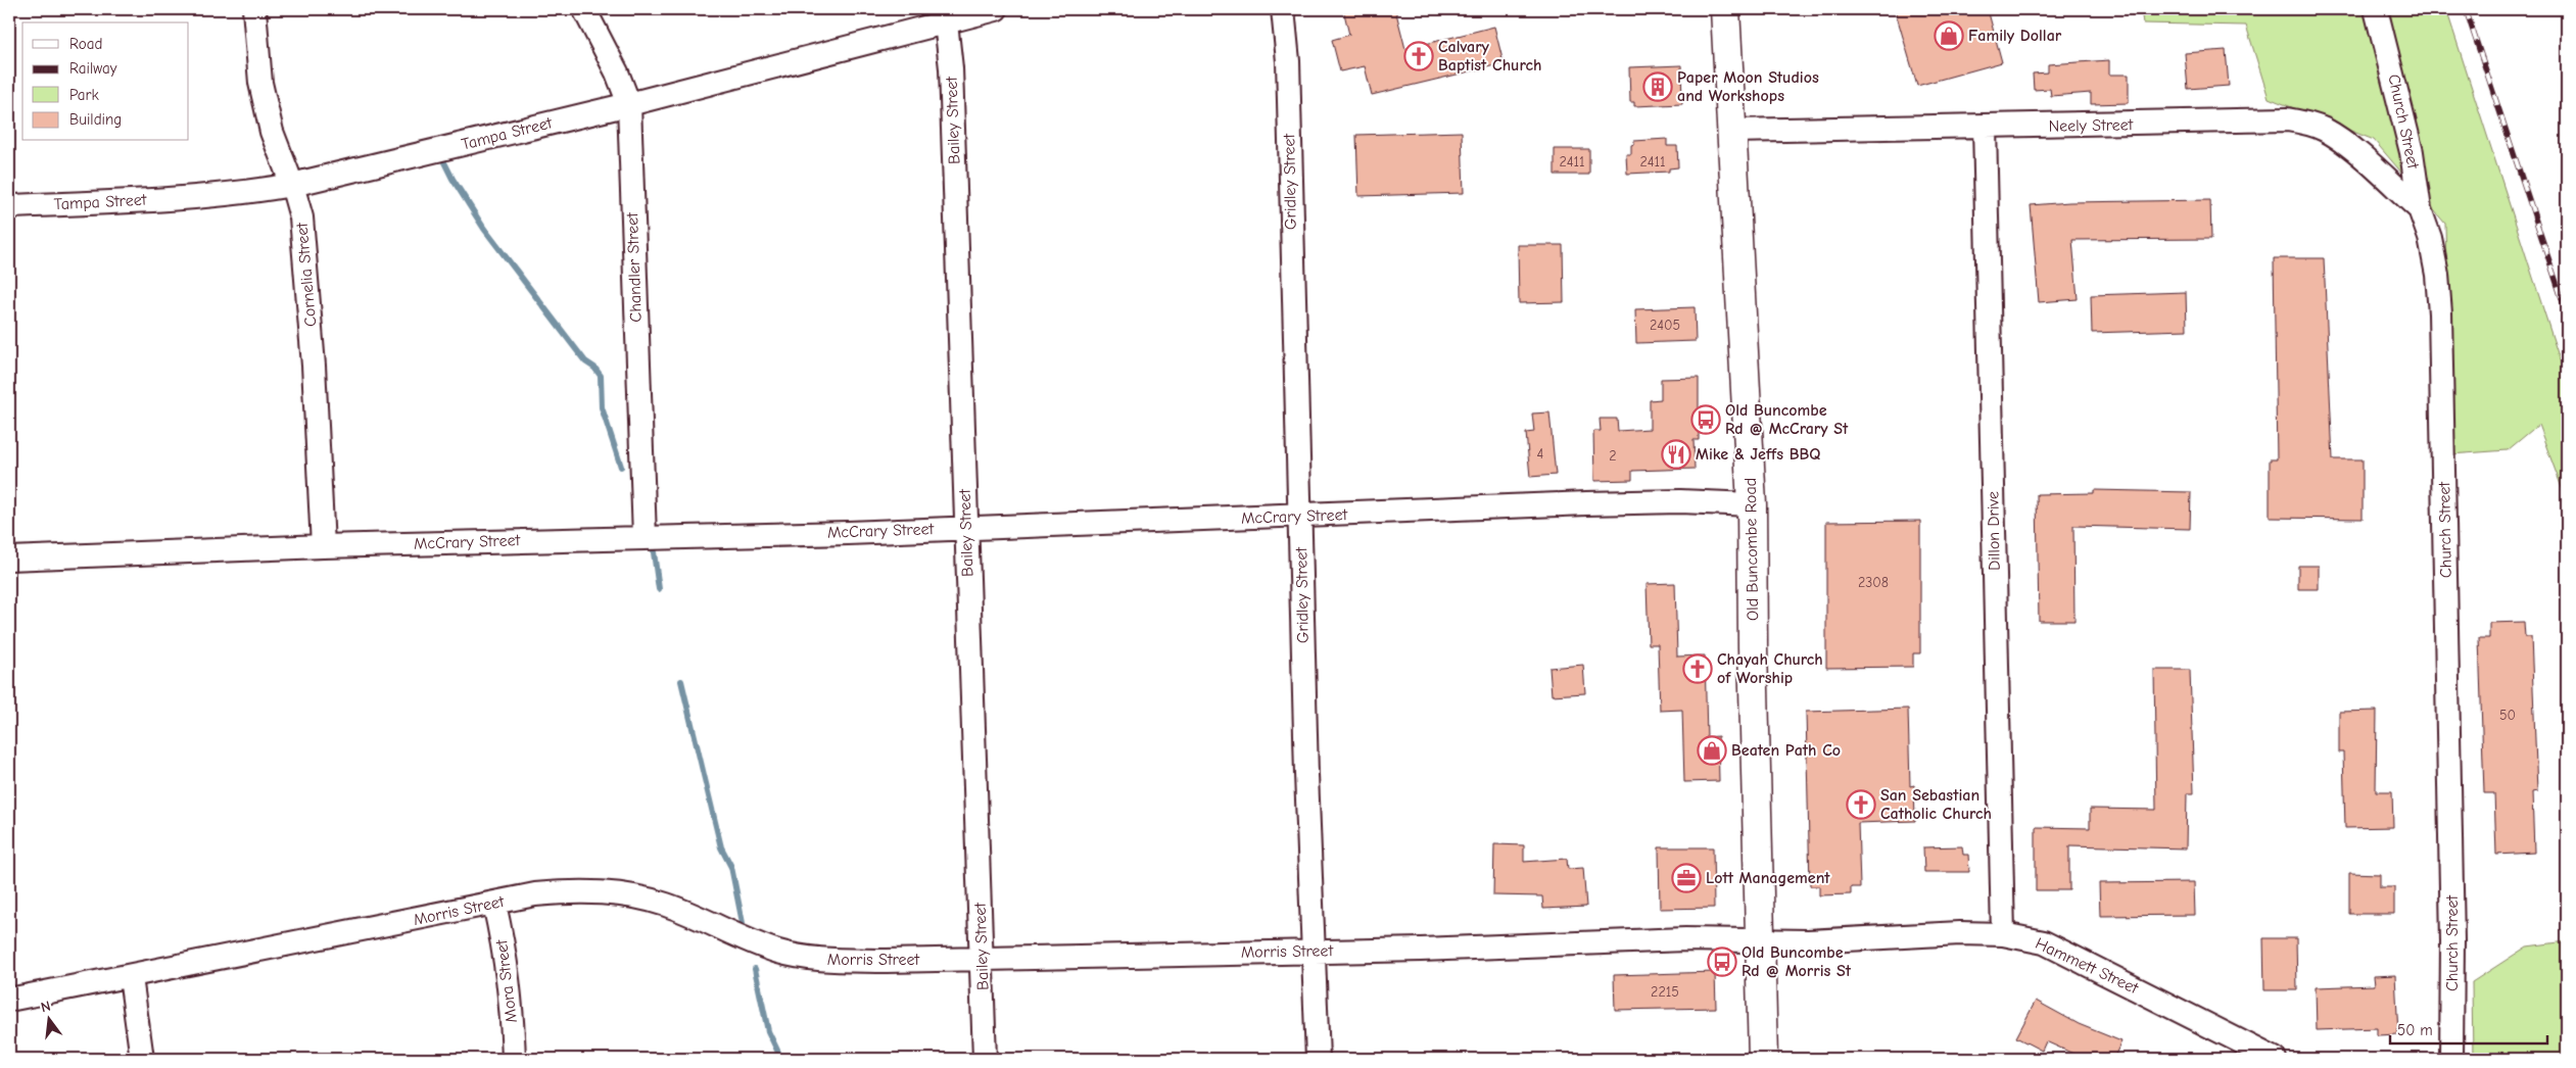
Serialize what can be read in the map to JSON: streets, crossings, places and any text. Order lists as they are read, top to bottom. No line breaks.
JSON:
{"streets":{"street":["Bailey Street","Church Street","Neely Street","Tampa Street","Gridley Street","Chandler Street","Cornelia Street","McCrary Street","Dillon Drive","Old Buncombe Road","Morris Street","Hammett Street","Mora Street"]},"crossings":[["Bailey Street","Tampa Street"],["Bailey Street","McCrary Street"],["Bailey Street","Morris Street"],["Church Street","Neely Street"],["Neely Street","Dillon Drive"],["Neely Street","Old Buncombe Road"],["Tampa Street","Chandler Street"],["Tampa Street","Cornelia Street"],["Gridley Street","McCrary Street"],["Gridley Street","Morris Street"],["Chandler Street","McCrary Street"],["Cornelia Street","McCrary Street"],["McCrary Street","Old Buncombe Road"],["Dillon Drive","Hammett Street"],["Old Buncombe Road","Morris Street"],["Old Buncombe Road","Hammett Street"],["Morris Street","Hammett Street"],["Morris Street","Mora Street"]],"places":{"shop":["Family Dollar","Beaten Path Co"],"church":["Calvary Baptist Church","Chayah Church of Worship","San Sebastian Catholic Church"],"building":["Paper Moon Studios and Workshops"],"bus stop":["Old Buncombe Rd @ McCrary St","Old Buncombe Rd @ Morris St"],"restaurant":["Mike & Jeffs BBQ"],"office":["Lott Management"]},"house_numbers":["2411","2411","2405","4","2","2308","50","2215"],"legend":["Road","Railway","Park","Building"],"scale_bar":"50 m","north":"top"}
